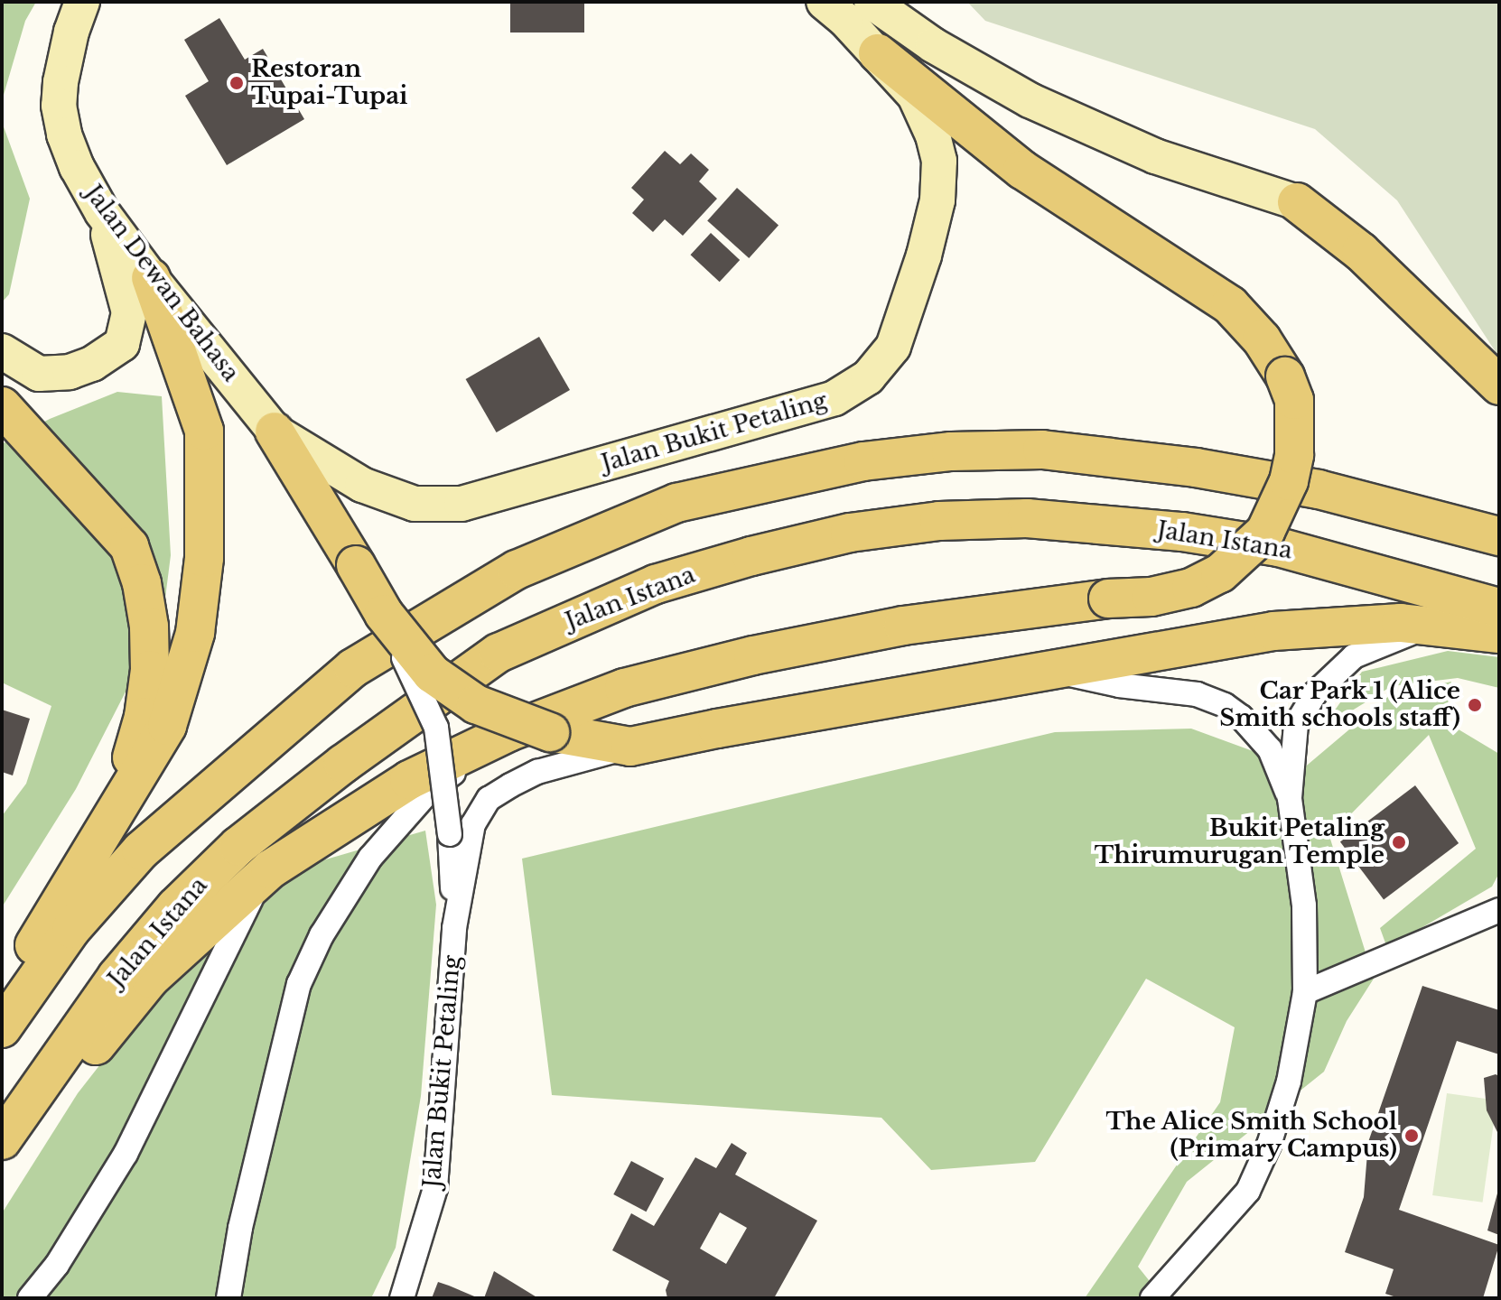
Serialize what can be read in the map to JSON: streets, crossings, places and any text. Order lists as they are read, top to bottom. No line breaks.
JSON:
{"streets":{"main road":["Jalan Dewan Bahasa","Jalan Bukit Petaling","Jalan Istana"]},"crossings":[["Jalan Dewan Bahasa","Jalan Bukit Petaling"]],"places":["Restoran Tupai-Tupai","Car Park 1 (Alice Smith schools staff)","Bukit Petaling Thirumurugan Temple","The Alice Smith School (Primary Campus)"]}
